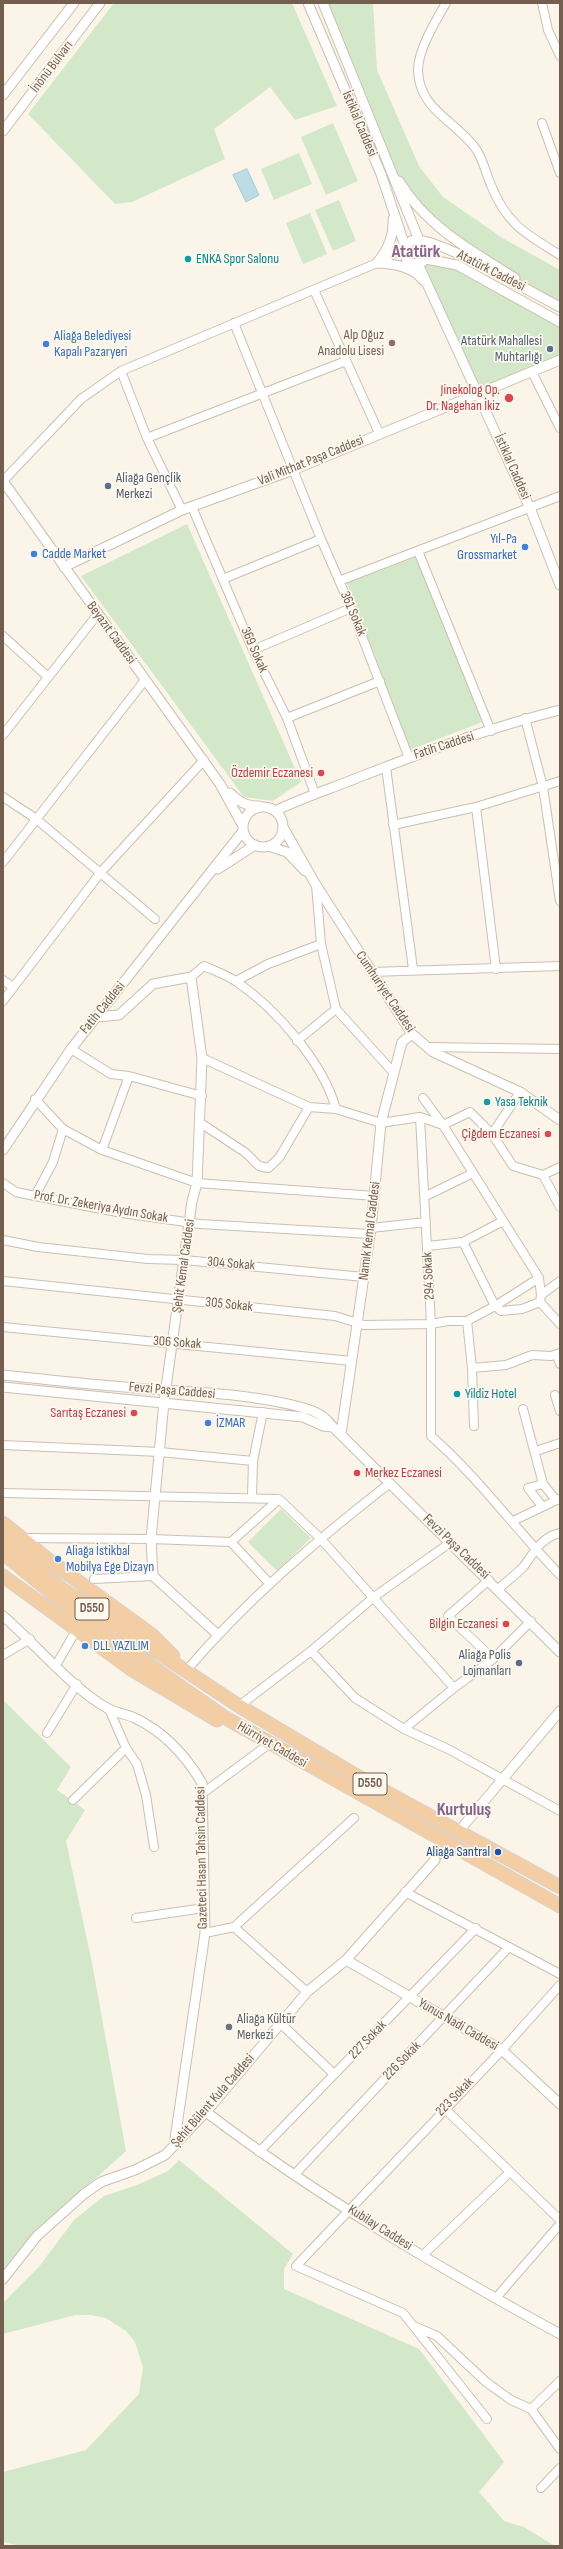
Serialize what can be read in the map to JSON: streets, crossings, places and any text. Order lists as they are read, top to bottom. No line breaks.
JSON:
{"streets":{"highway":["D550","Hürriyet Caddesi"],"street":["İnönü Bulvarı","İstiklal Caddesi","Atatürk Caddesi","Vali Mithat Paşa Caddesi","361 Sokak","Beyazıt Caddesi","369 Sokak","Fatih Caddesi","Cumhuriyet Caddesi","Prof. Dr. Zekeriya Aydın Sokak","Namık Kemal Caddesi","304 Sokak","Şehit Kemal Caddesi","294 Sokak","305 Sokak","306 Sokak","Fevzi Paşa Caddesi","Gazeteci Hasan Tahsin Caddesi","Yunus Nadi Caddesi","227 Sokak","226 Sokak","223 Sokak","Şehit Bülent Kula Caddesi","Kubilay Caddesi"]},"crossings":[["İstiklal Caddesi","Atatürk Caddesi"],["İstiklal Caddesi","Vali Mithat Paşa Caddesi"],["Vali Mithat Paşa Caddesi","361 Sokak"],["Vali Mithat Paşa Caddesi","Beyazıt Caddesi"],["Vali Mithat Paşa Caddesi","369 Sokak"],["361 Sokak","Fatih Caddesi"],["369 Sokak","Fatih Caddesi"],["Fatih Caddesi","Cumhuriyet Caddesi"],["Cumhuriyet Caddesi","Namık Kemal Caddesi"],["Prof. Dr. Zekeriya Aydın Sokak","Namık Kemal Caddesi"],["Prof. Dr. Zekeriya Aydın Sokak","Şehit Kemal Caddesi"],["Prof. Dr. Zekeriya Aydın Sokak","294 Sokak"],["Namık Kemal Caddesi","304 Sokak"],["Namık Kemal Caddesi","305 Sokak"],["Namık Kemal Caddesi","306 Sokak"],["Namık Kemal Caddesi","Fevzi Paşa Caddesi"],["304 Sokak","Şehit Kemal Caddesi"],["Şehit Kemal Caddesi","305 Sokak"],["Şehit Kemal Caddesi","306 Sokak"],["Şehit Kemal Caddesi","Fevzi Paşa Caddesi"],["294 Sokak","305 Sokak"],["Gazeteci Hasan Tahsin Caddesi","Şehit Bülent Kula Caddesi"],["Yunus Nadi Caddesi","227 Sokak"],["Yunus Nadi Caddesi","226 Sokak"],["Yunus Nadi Caddesi","223 Sokak"],["Yunus Nadi Caddesi","Şehit Bülent Kula Caddesi"],["227 Sokak","Kubilay Caddesi"],["226 Sokak","Kubilay Caddesi"],["223 Sokak","Kubilay Caddesi"],["Şehit Bülent Kula Caddesi","Kubilay Caddesi"]],"districts":["Atatürk","Kurtuluş"],"places":["ENKA Spor Salonu","Alp Oğuz Anadolu Lisesi","Aliağa Belediyesi Kapalı Pazaryeri","Atatürk Mahallesi Muhtarlığı","Jinekolog Op. Dr. Nagehan İkiz","Aliağa Gençlik Merkezi","Yıl-Pa Grossmarket","Cadde Market","Özdemir Eczanesi","Yasa Teknik","Çiğdem Eczanesi","Yildiz Hotel","Sarıtaş Eczanesi","İZMAR","Merkez Eczanesi","Aliağa İstikbal Mobilya Ege Dizayn","Bilgin Eczanesi","DLL YAZILIM","Aliağa Polis Lojmanları","Aliağa Santral","Aliağa Kültür Merkezi"]}
